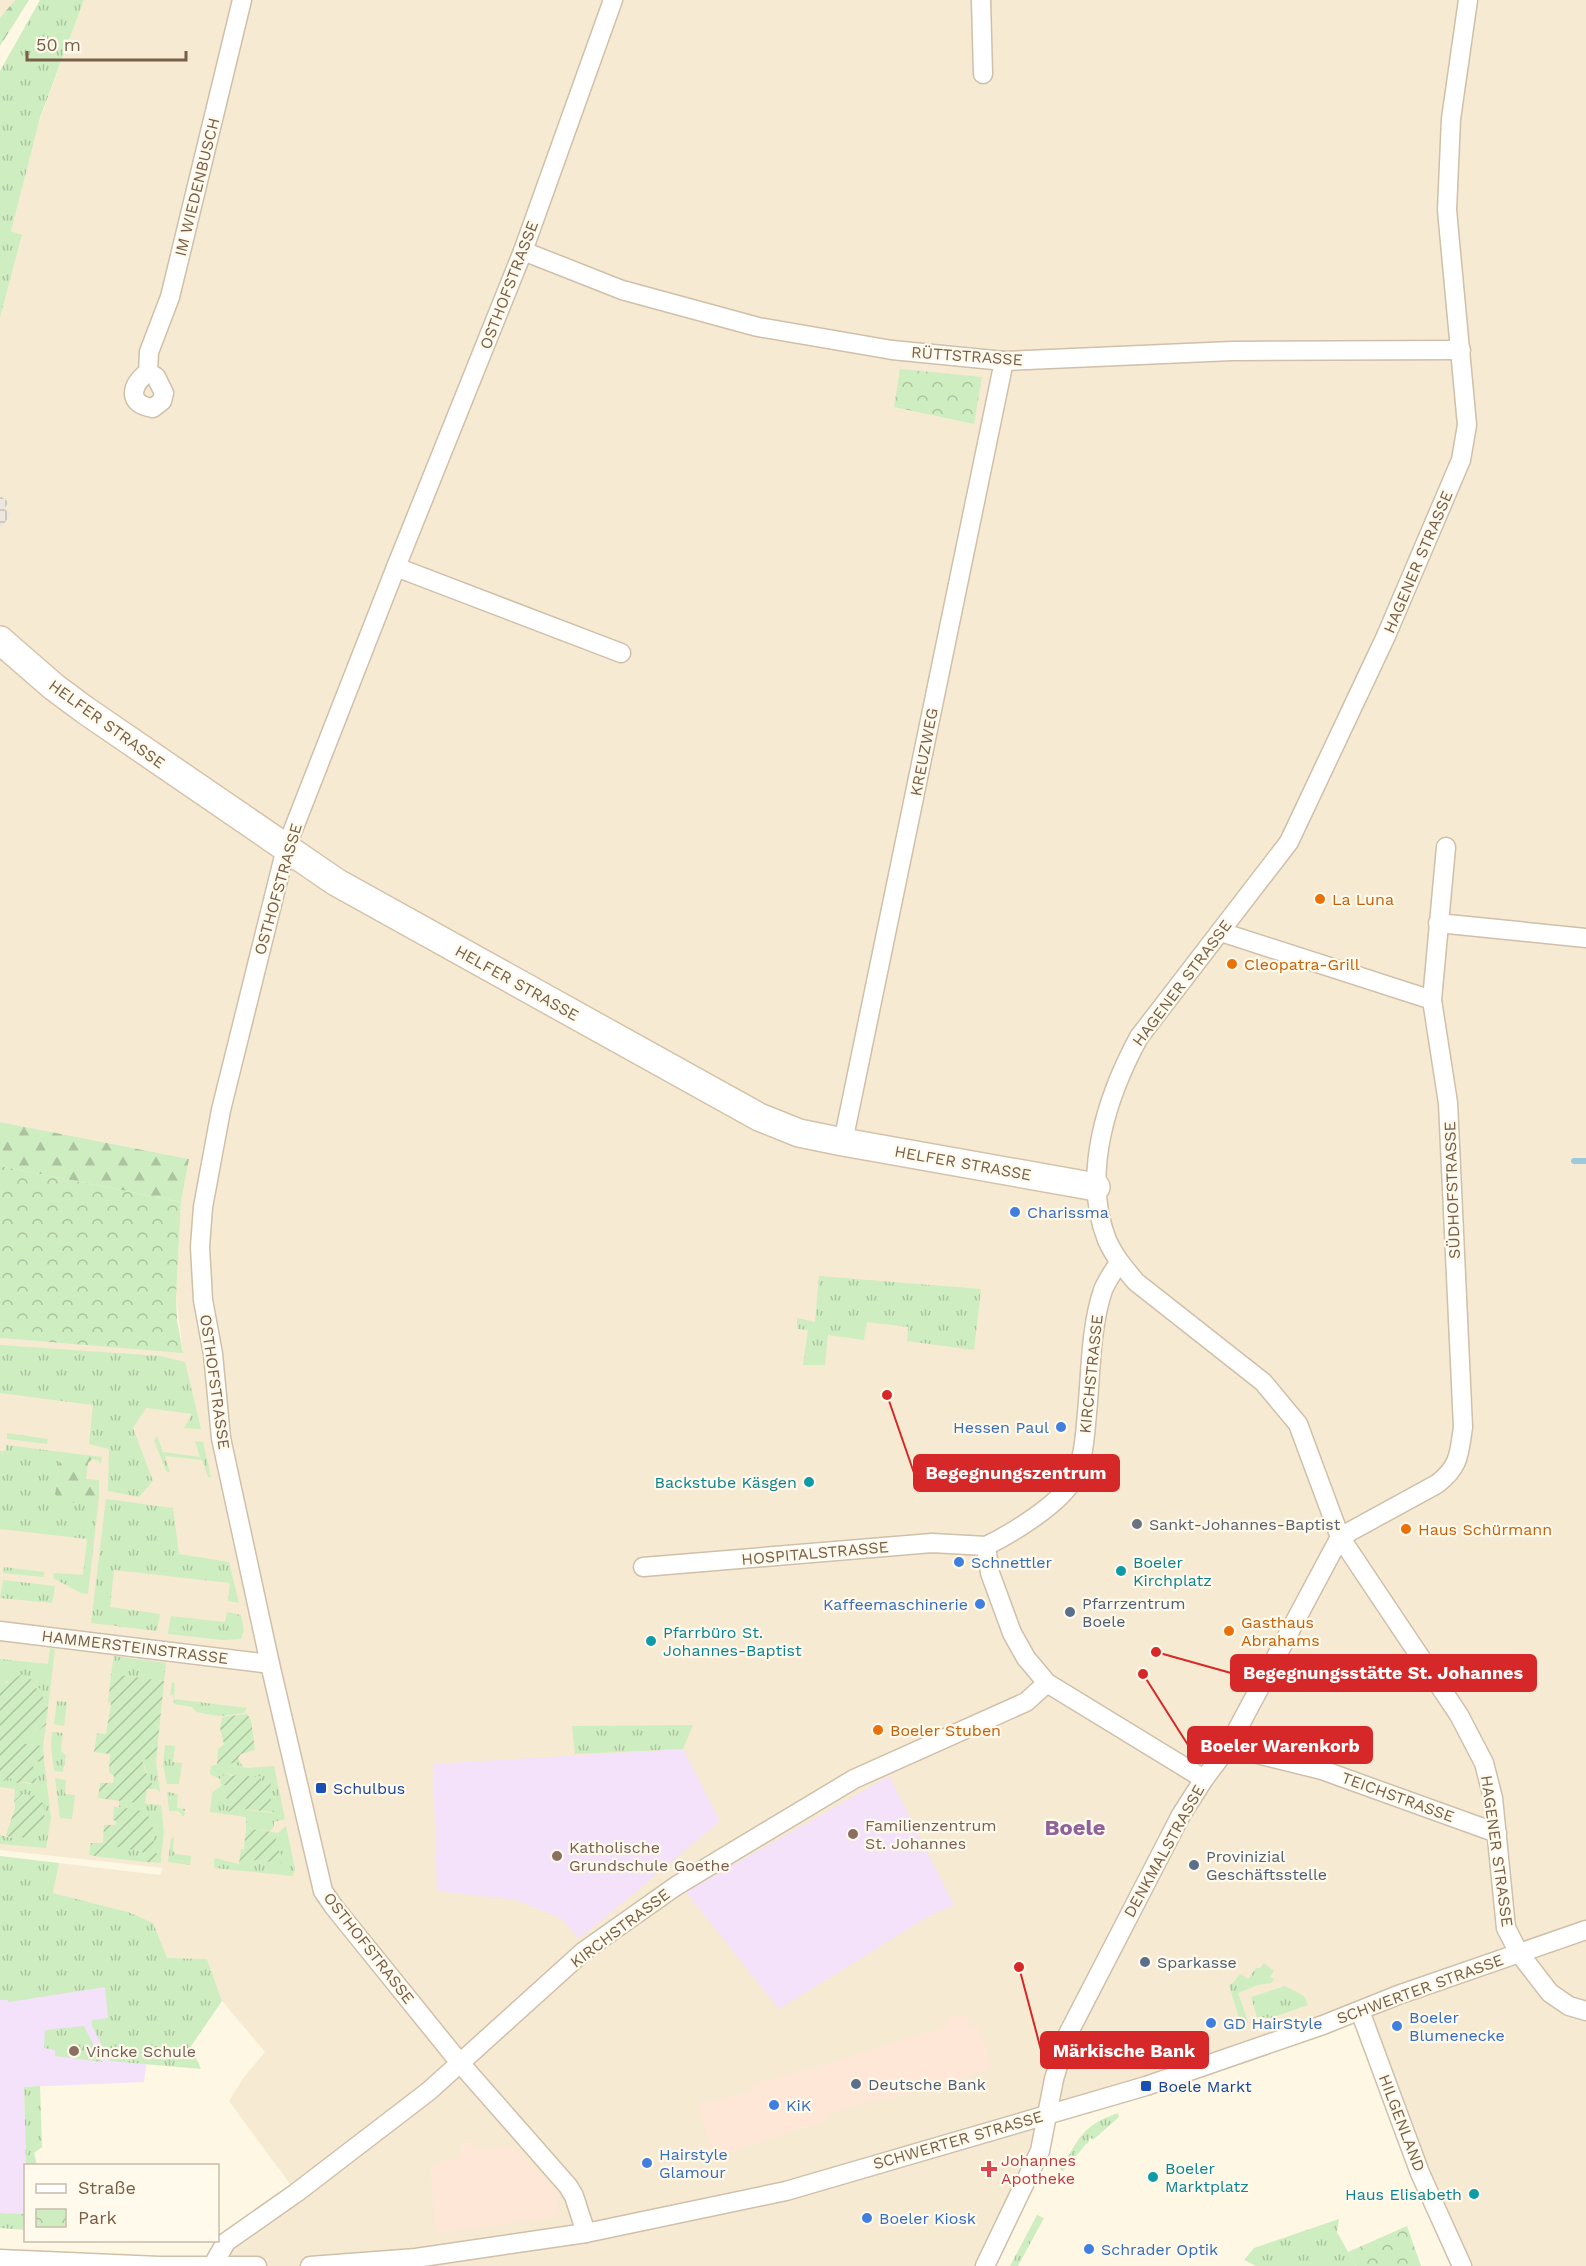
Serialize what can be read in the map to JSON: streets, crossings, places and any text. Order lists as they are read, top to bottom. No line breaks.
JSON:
{"streets":{"street":["IM WIEDENBUSCH","OSTHOFSTRASSE","RÜTTSTRASSE","HAGENER STRASSE","HELFER STRASSE","KREUZWEG","SÜDHOFSTRASSE","KIRCHSTRASSE","HOSPITALSTRASSE","HAMMERSTEINSTRASSE","TEICHSTRASSE","DENKMALSTRASSE","SCHWERTER STRASSE","HILGENLAND"]},"crossings":[["OSTHOFSTRASSE","RÜTTSTRASSE"],["OSTHOFSTRASSE","HELFER STRASSE"],["OSTHOFSTRASSE","KIRCHSTRASSE"],["OSTHOFSTRASSE","HAMMERSTEINSTRASSE"],["OSTHOFSTRASSE","SCHWERTER STRASSE"],["RÜTTSTRASSE","HAGENER STRASSE"],["RÜTTSTRASSE","KREUZWEG"],["HAGENER STRASSE","HELFER STRASSE"],["HAGENER STRASSE","SÜDHOFSTRASSE"],["HAGENER STRASSE","KIRCHSTRASSE"],["HAGENER STRASSE","TEICHSTRASSE"],["HAGENER STRASSE","DENKMALSTRASSE"],["HAGENER STRASSE","SCHWERTER STRASSE"],["HELFER STRASSE","KREUZWEG"],["SÜDHOFSTRASSE","DENKMALSTRASSE"],["KIRCHSTRASSE","HOSPITALSTRASSE"],["TEICHSTRASSE","DENKMALSTRASSE"],["DENKMALSTRASSE","SCHWERTER STRASSE"],["SCHWERTER STRASSE","HILGENLAND"]],"districts":["Boele"],"places":{"other":["La Luna","Cleopatra-Grill","Charissma","Begegnungszentrum","Hessen Paul","Backstube Käsgen","Sankt-Johannes-Baptist","Haus Schürmann","Schnettler","Boeler Kirchplatz","Kaffeemaschinerie","Pfarrzentrum Boele","Gasthaus Abrahams","Pfarrbüro St. Johannes-Baptist","Begegnungsstätte St. Johannes","Boeler Warenkorb","Boeler Stuben","Familienzentrum St. Johannes","Katholische Grundschule Goethe","Provinizial Geschäftsstelle","Sparkasse","Märkische Bank","GD HairStyle","Boeler Blumenecke","Vincke Schule","Deutsche Bank","KiK","Hairstyle Glamour","Boeler Marktplatz","Haus Elisabeth","Boeler Kiosk","Schrader Optik"],"transit":["Schulbus","Boele Markt"],"health":["Johannes Apotheke"]},"legend":["Straße","Park"],"scale_bar":"50 m"}
